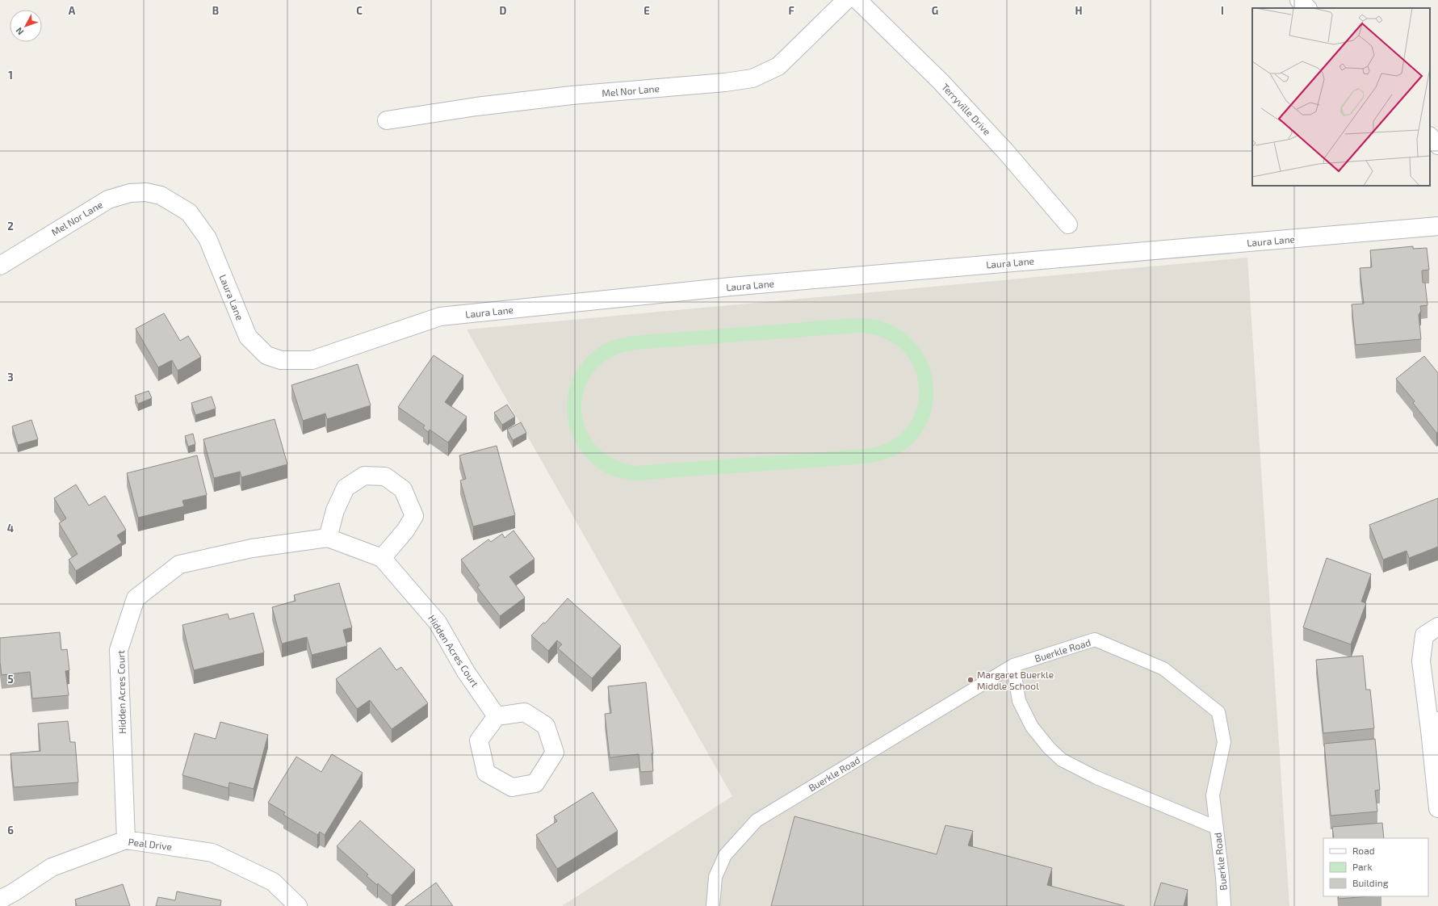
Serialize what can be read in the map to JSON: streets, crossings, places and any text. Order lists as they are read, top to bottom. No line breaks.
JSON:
{"streets":{"street":["Mel Nor Lane","Terryville Drive","Laura Lane","Hidden Acres Court","Peal Drive"],"lane":["Buerkle Road"]},"crossings":[["Mel Nor Lane","Laura Lane"],["Hidden Acres Court","Peal Drive"]],"places":["Margaret Buerkle Middle School"],"legend":["Road","Park","Building"],"north":"bottom left","grid":{"columns":["A","B","C","D","E","F","G","H","I"],"rows":["1","2","3","4","5","6"]}}
